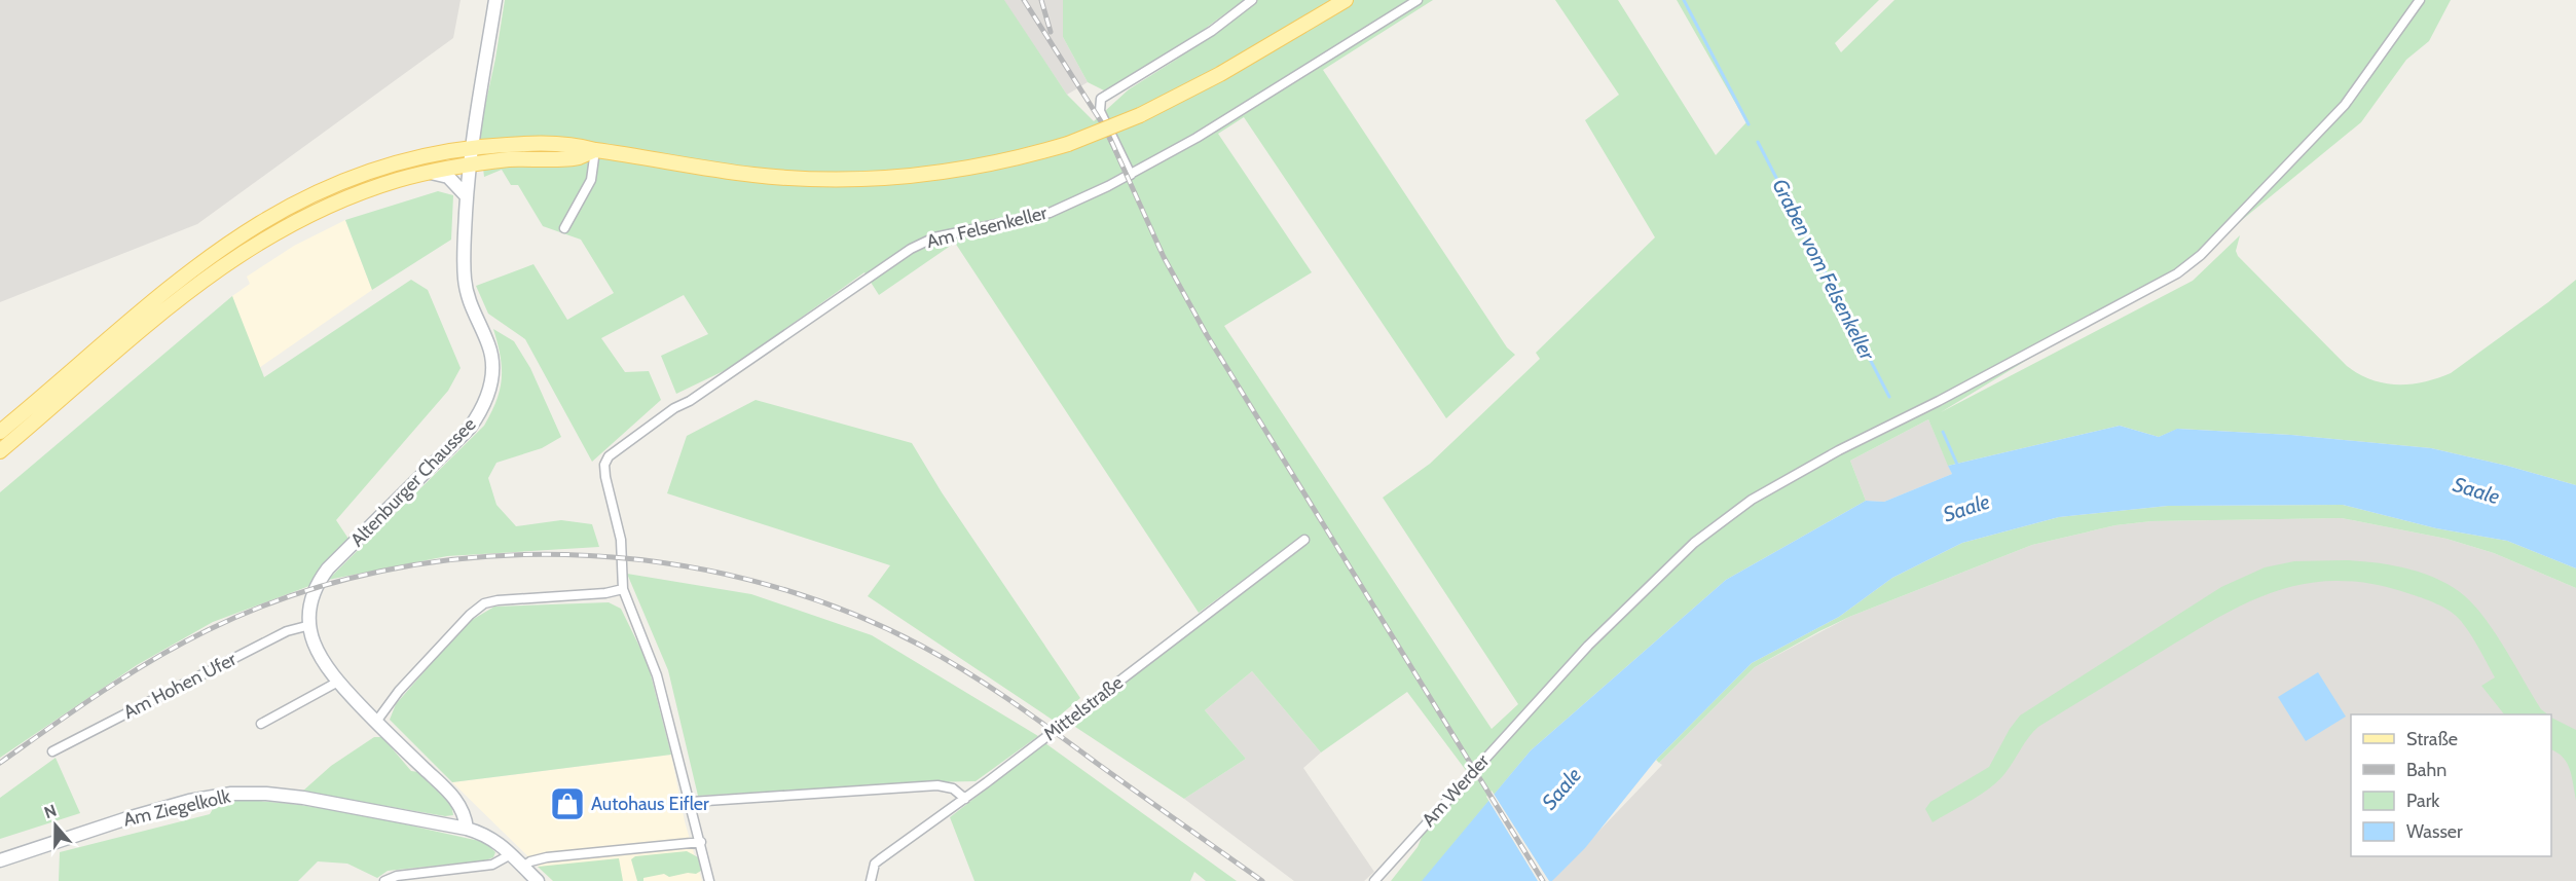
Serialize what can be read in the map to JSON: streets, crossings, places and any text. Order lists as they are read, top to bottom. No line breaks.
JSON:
{"streets":{"street":["Am Felsenkeller","Altenburger Chaussee","Am Hohen Ufer","Mittelstraße","Am Werder","Am Ziegelkolk"]},"crossings":[["Altenburger Chaussee","Am Hohen Ufer"],["Altenburger Chaussee","Am Ziegelkolk"]],"water":["Graben vom Felsenkeller","Saale"],"places":{"shop":["Autohaus Eifler"]},"legend":["Straße","Bahn","Park","Wasser"],"north":"top"}
